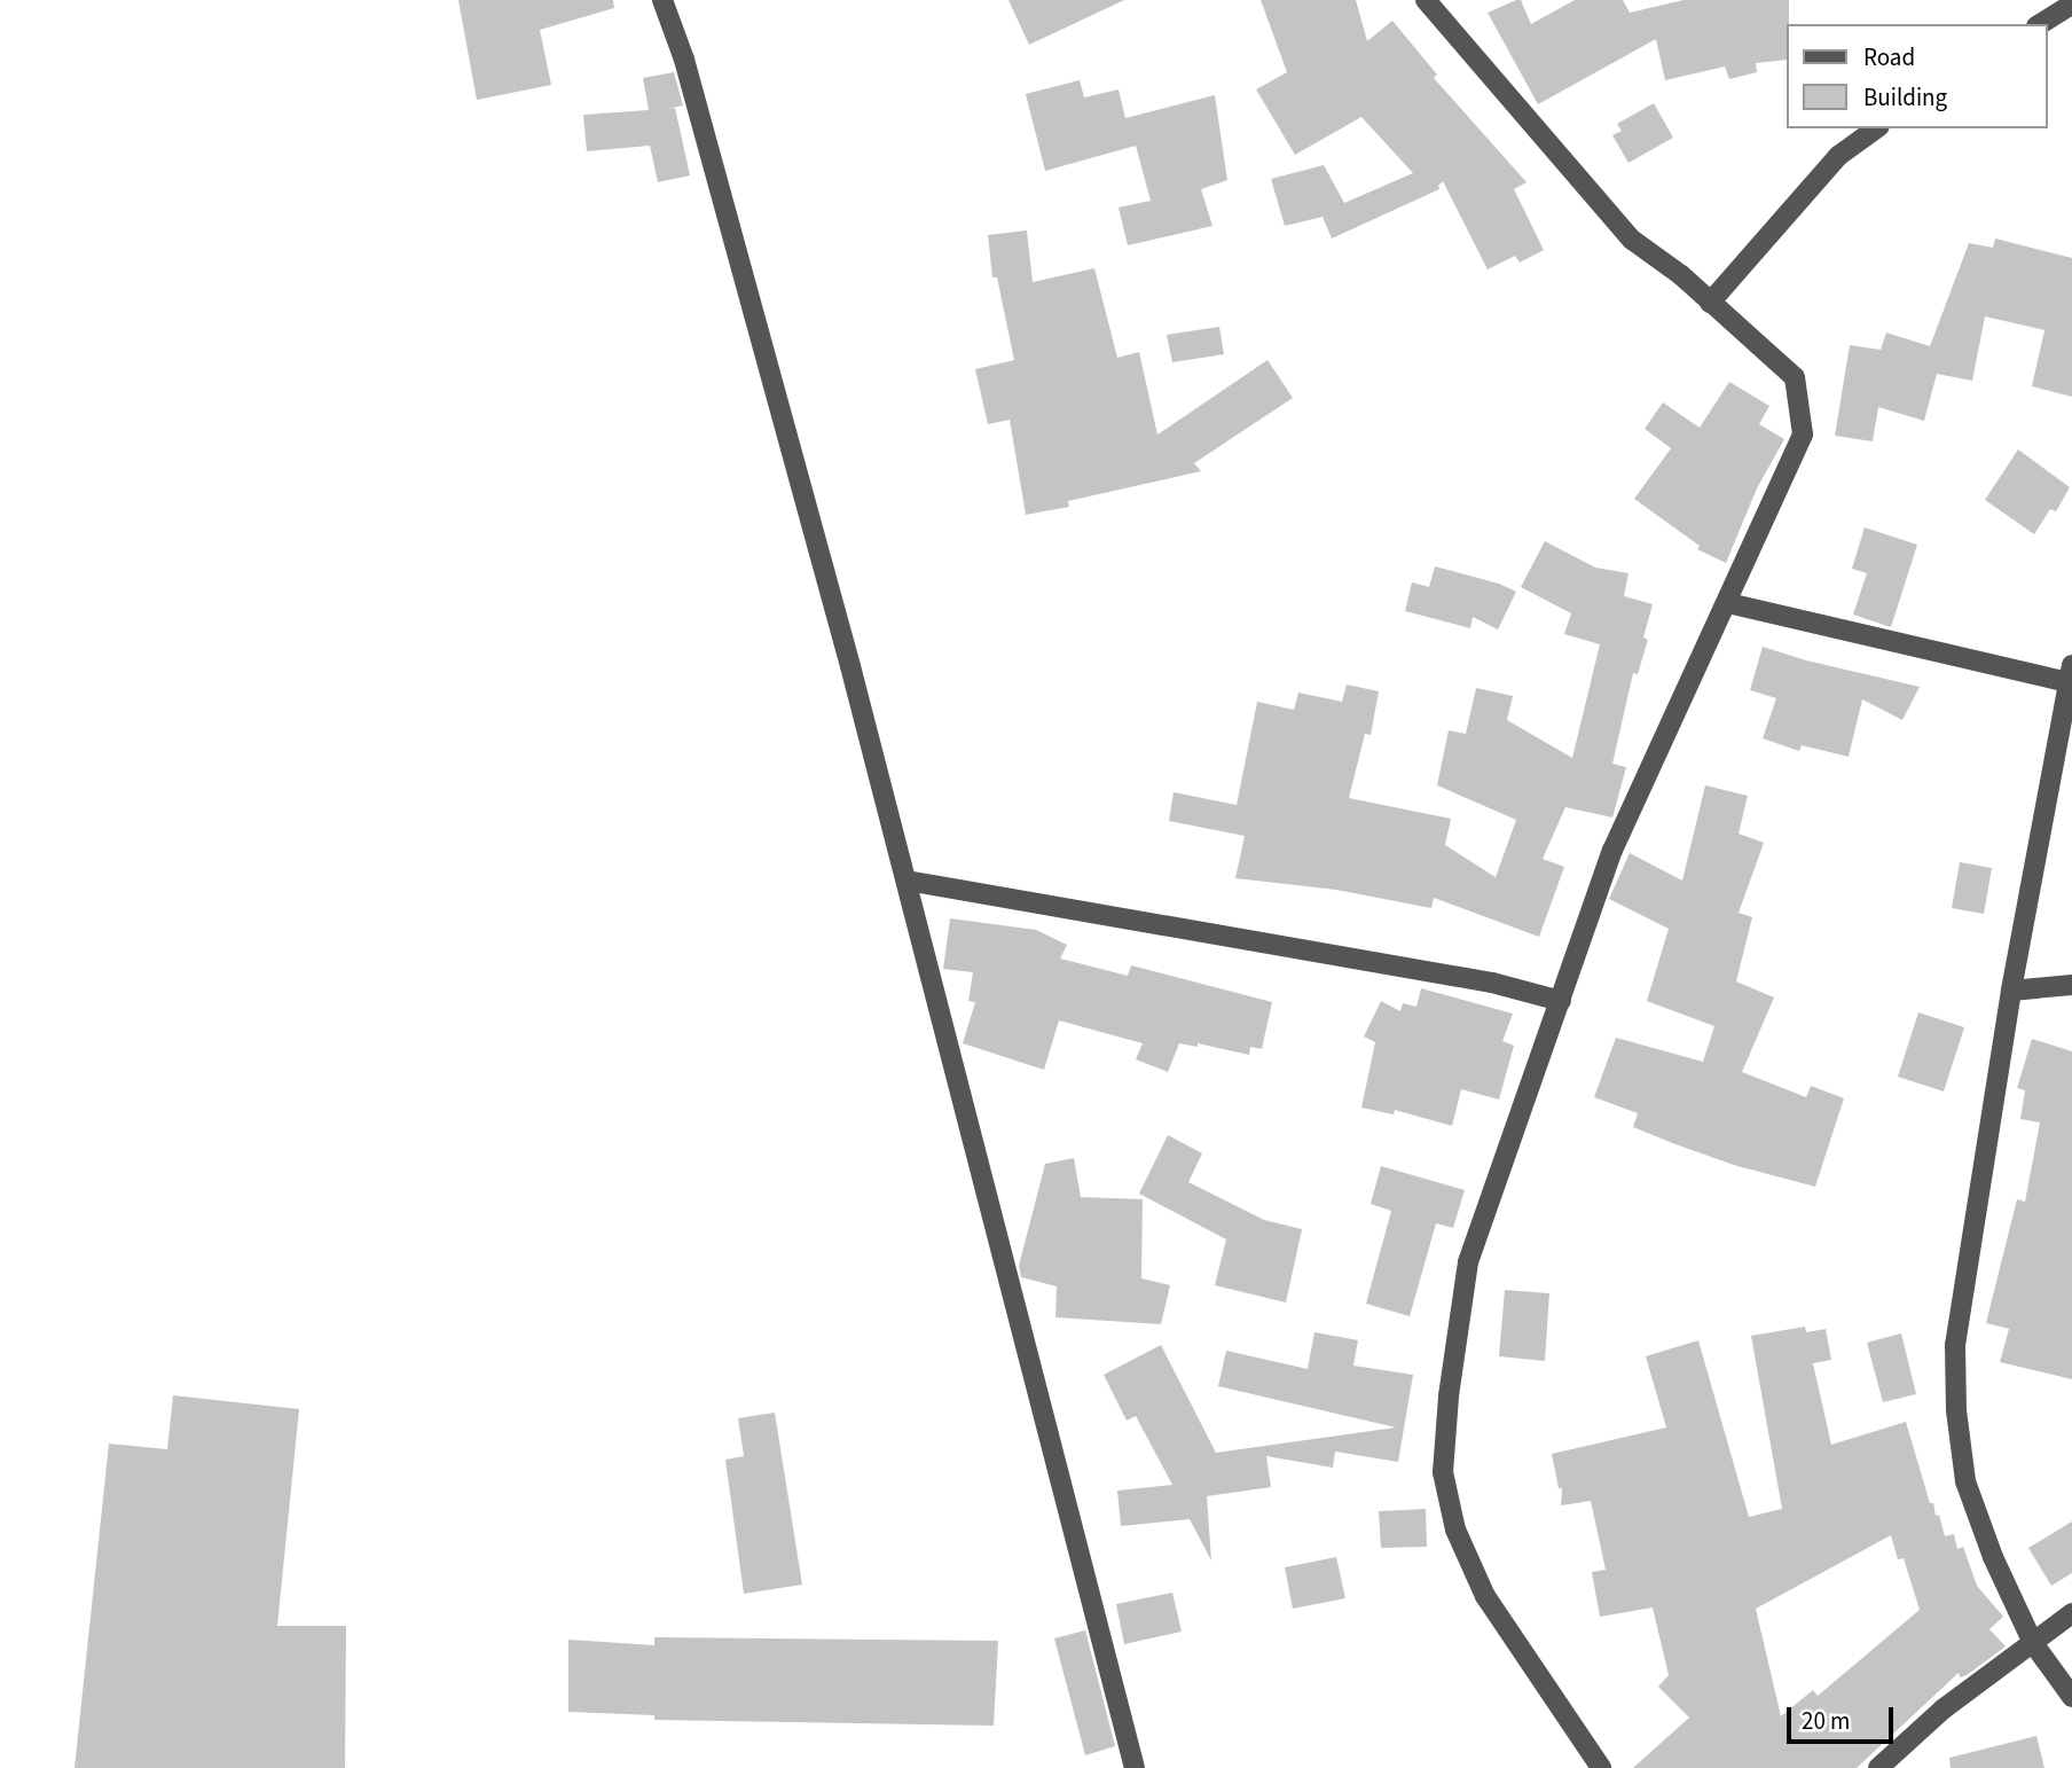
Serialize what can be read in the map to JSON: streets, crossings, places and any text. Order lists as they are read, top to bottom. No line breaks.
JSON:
{"legend":["Road","Building"],"scale_bar":"20 m"}
